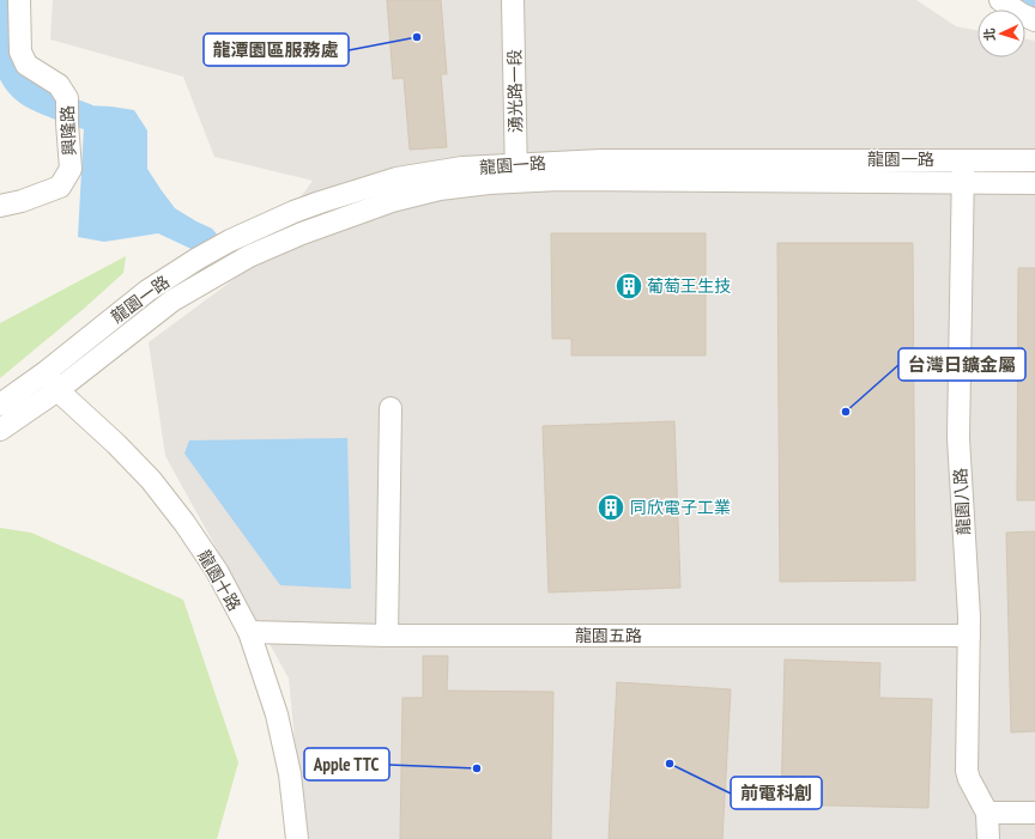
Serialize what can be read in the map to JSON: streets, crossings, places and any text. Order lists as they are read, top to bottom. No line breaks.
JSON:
{"streets":{"street":["湧光路一段","興隆路","龍園一路","龍園八路","龍園十路","龍園五路"]},"crossings":[["湧光路一段","龍園一路"],["龍園一路","龍園八路"],["龍園一路","龍園十路"],["龍園八路","龍園五路"],["龍園十路","龍園五路"]],"places":{"other":["龍潭園區服務處","台灣日鑛金屬","前電科創","Apple TTC"],"building":["葡萄王生技","同欣電子工業"]},"north":"left"}
